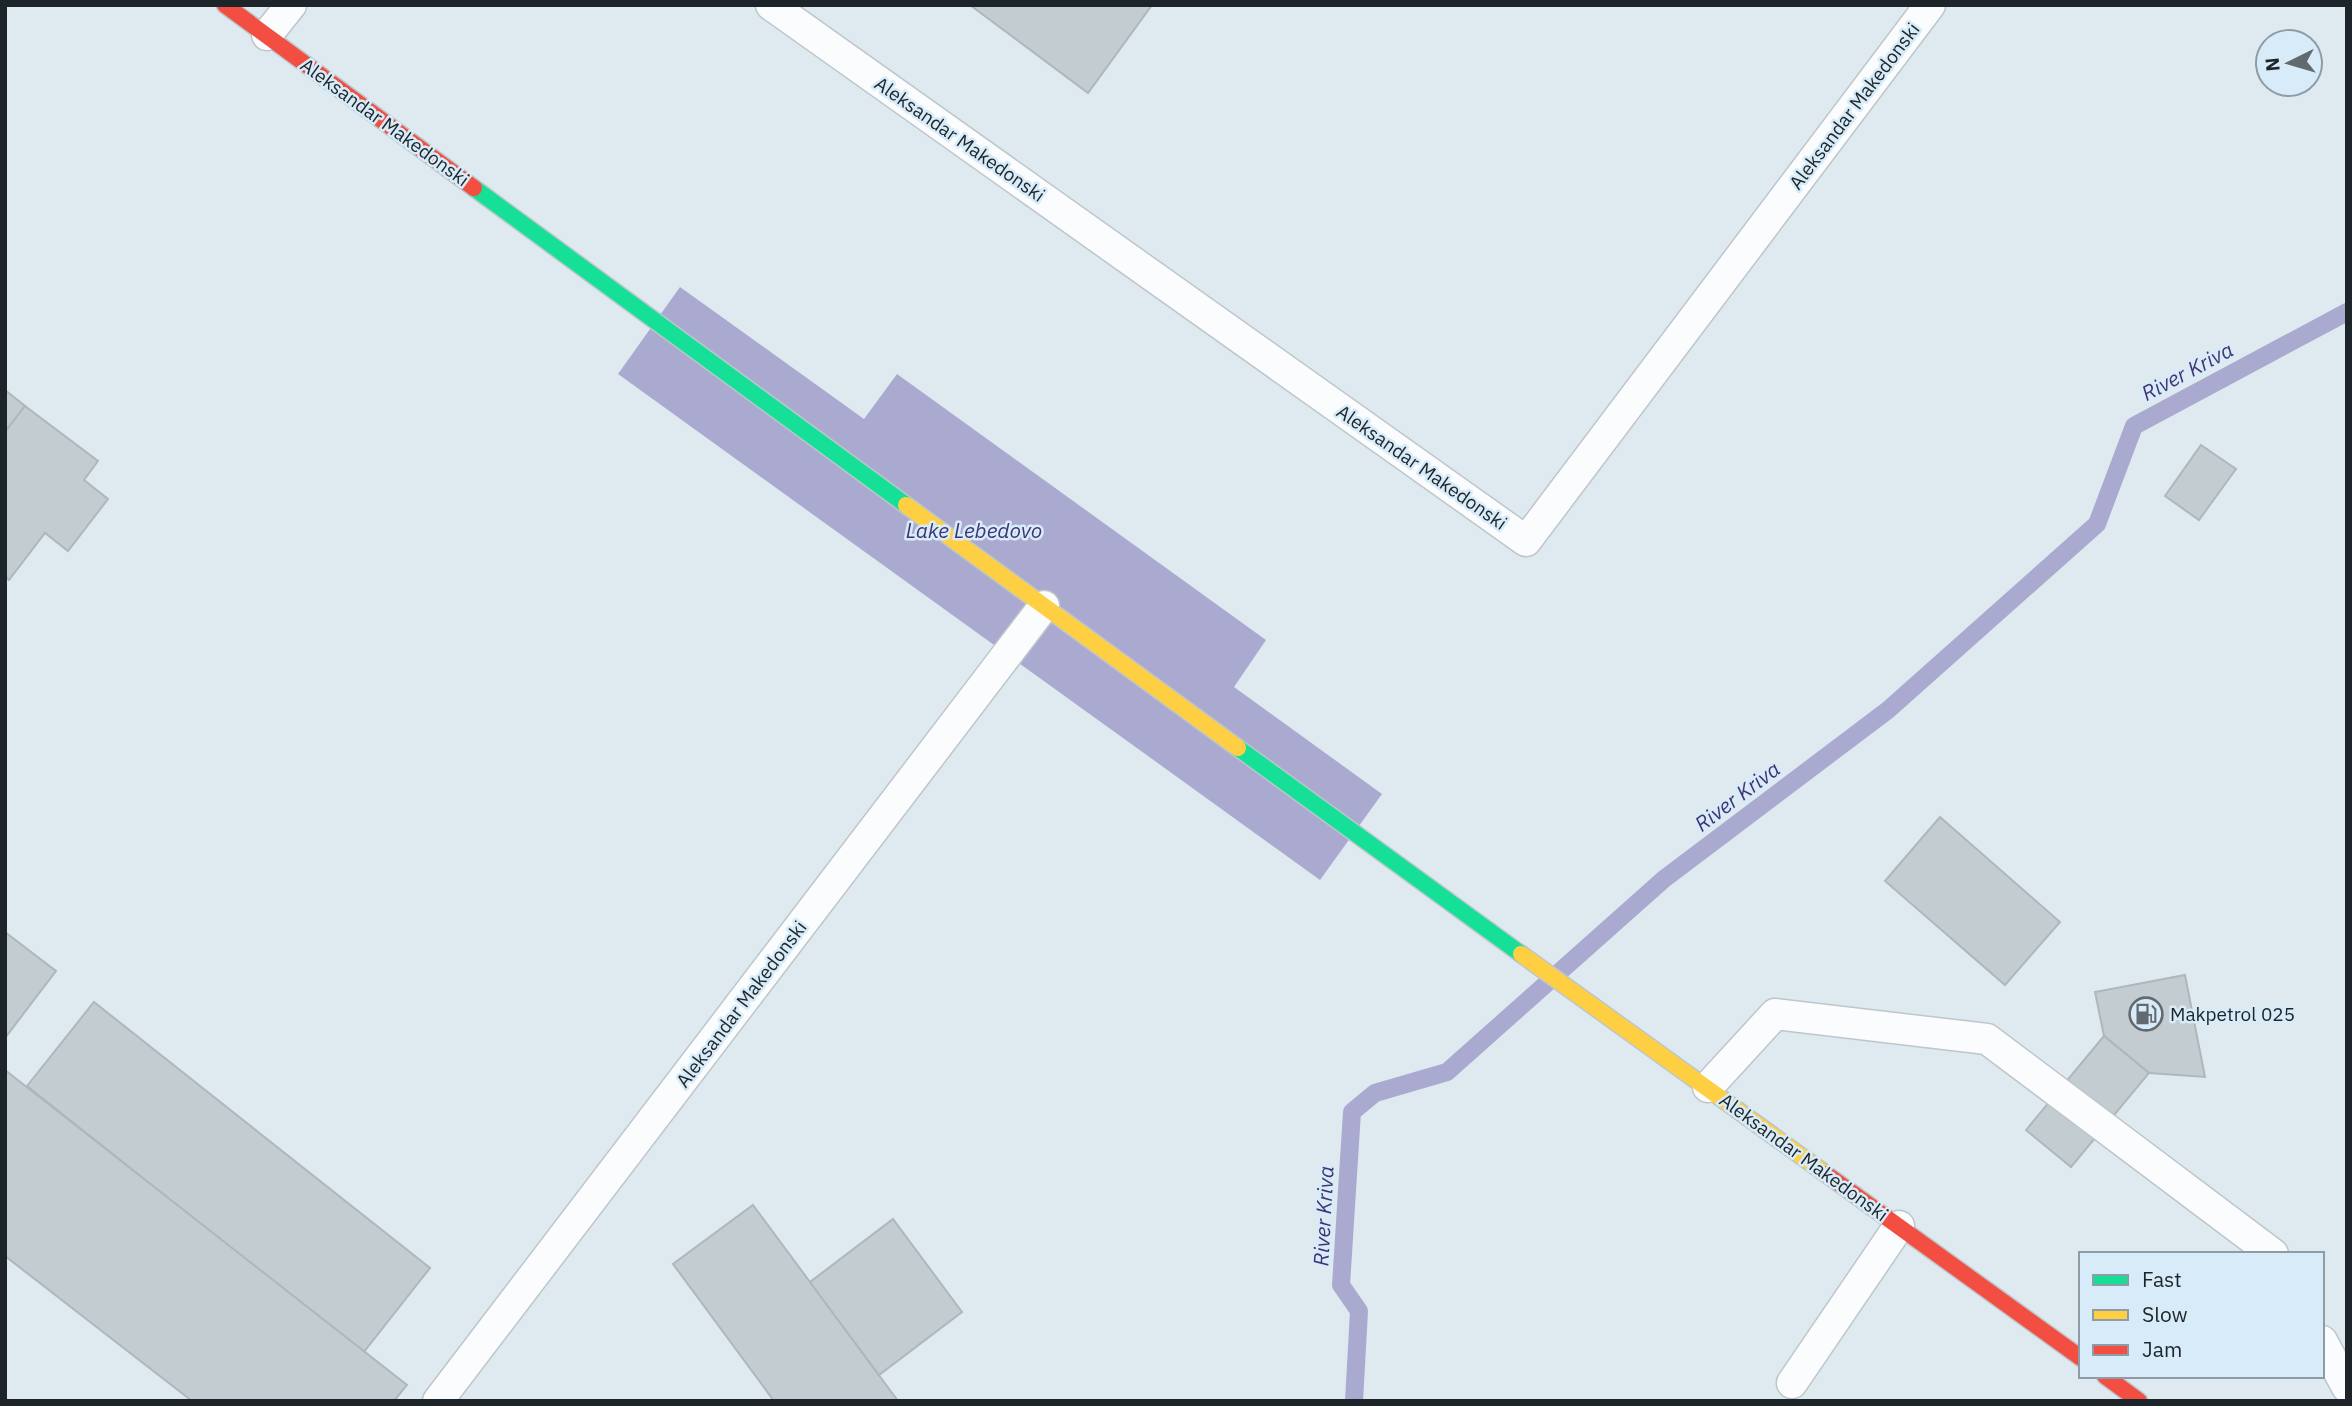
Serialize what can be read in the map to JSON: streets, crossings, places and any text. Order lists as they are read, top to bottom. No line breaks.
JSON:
{"streets":{"main road":["Aleksandar Makedonski"]},"water":["River Kriva","Lake Lebedovo"],"places":{"fuel station":["Makpetrol 025"]},"legend":["Fast","Slow","Jam"],"north":"left"}
